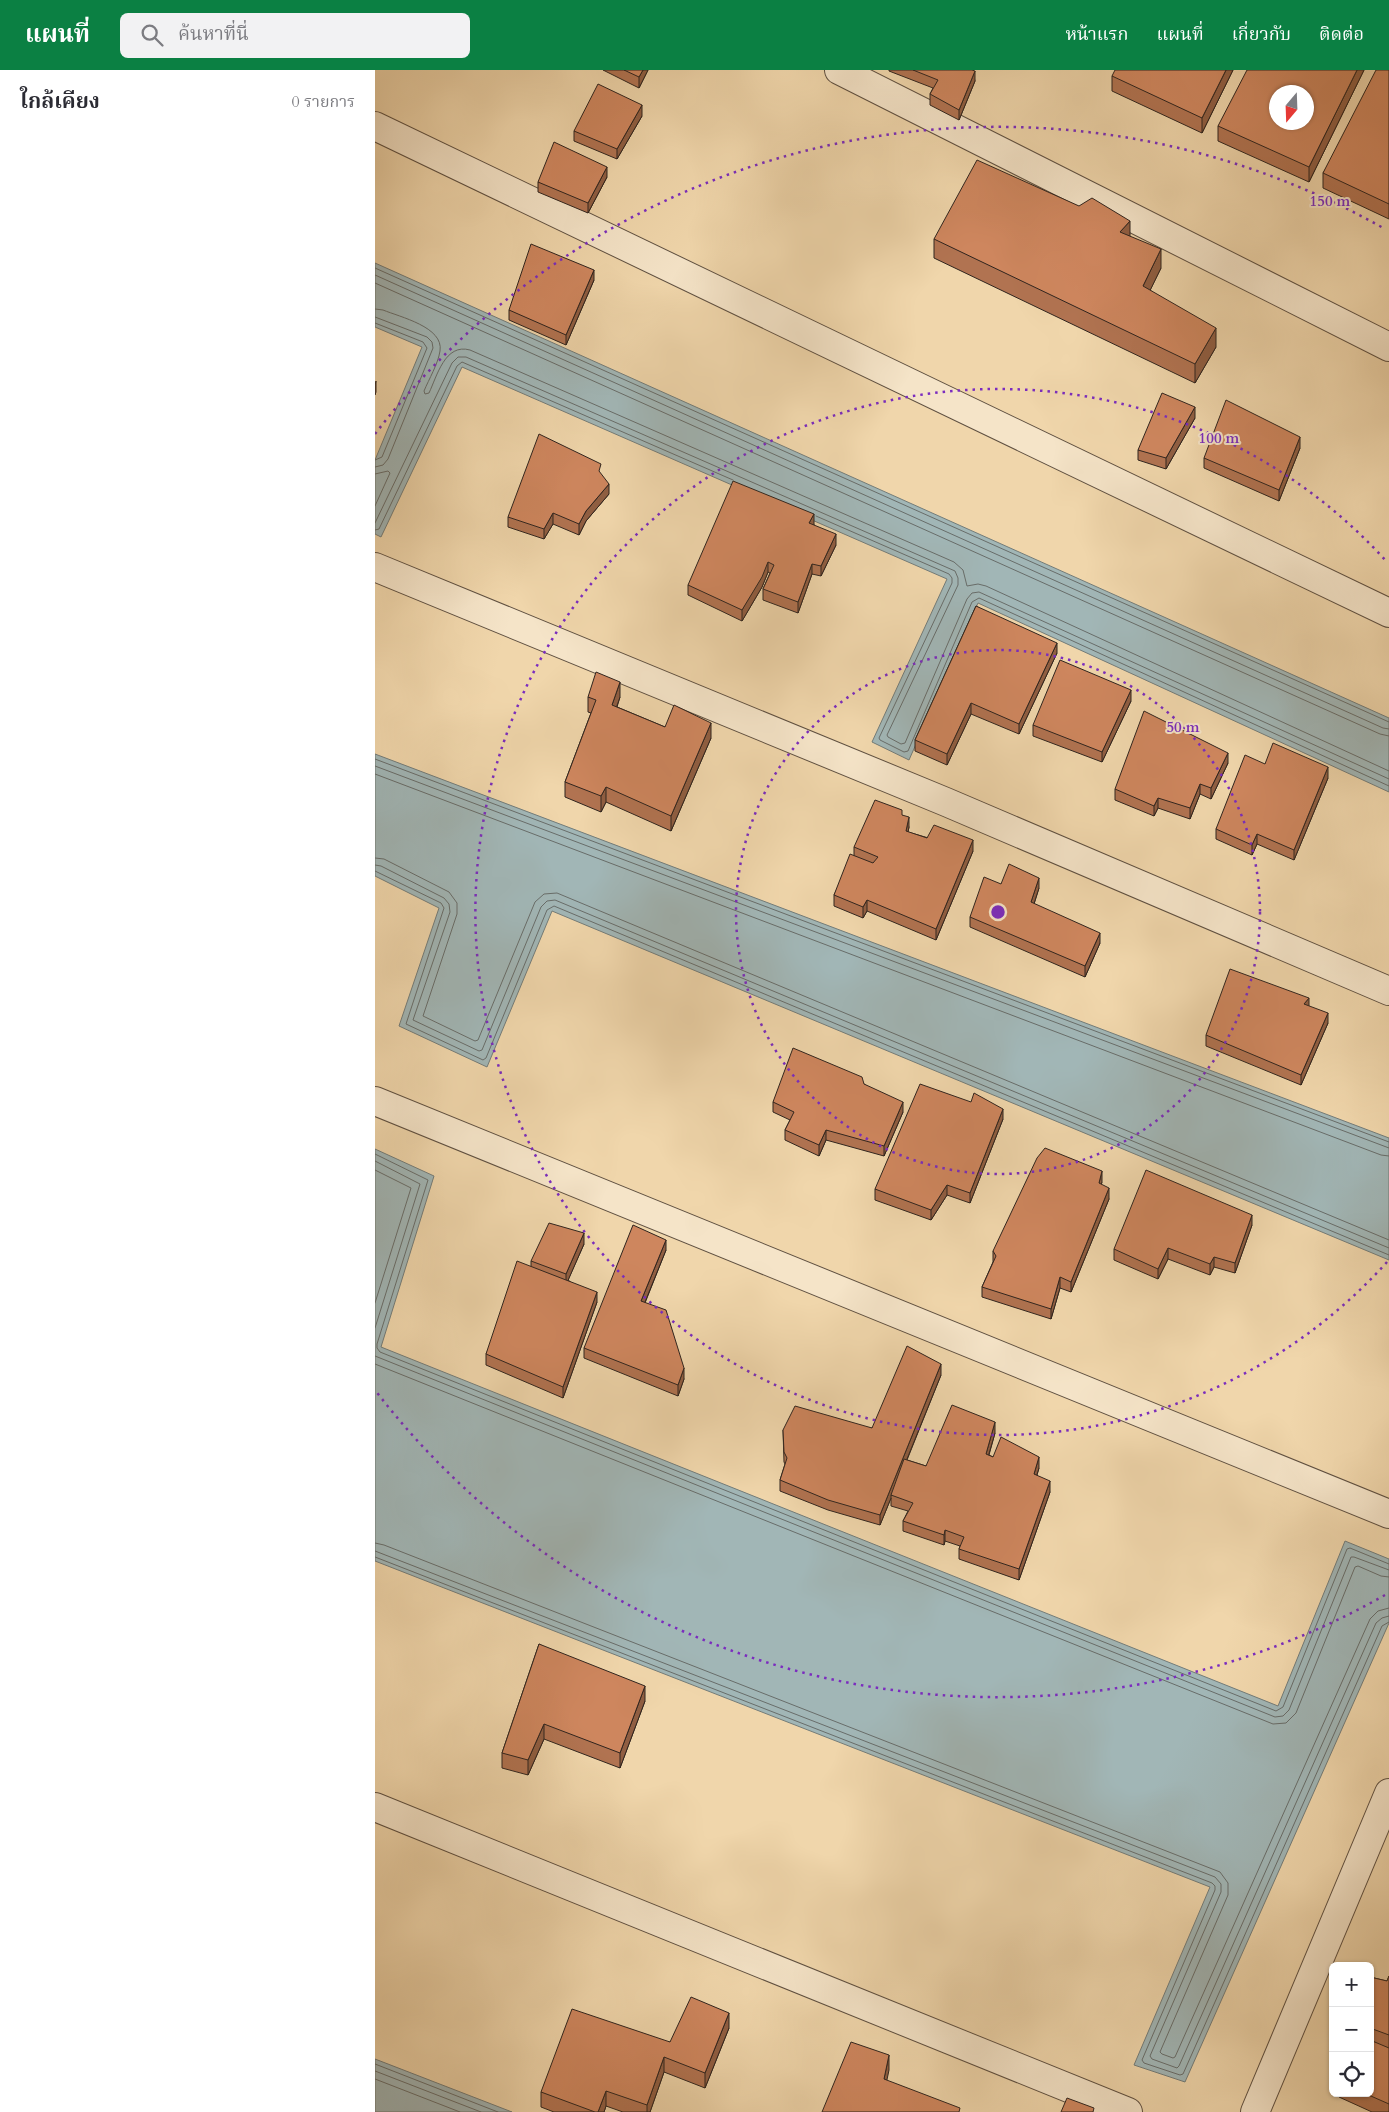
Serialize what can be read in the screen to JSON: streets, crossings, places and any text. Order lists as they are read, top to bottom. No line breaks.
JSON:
{"north":"bottom","page":{"header":"แผนที่","search":"ค้นหาที่นี่","nav":["หน้าแรก","แผนที่","เกี่ยวกับ","ติดต่อ"],"heading":["ใกล้เคียง","0 รายการ"],"map_buttons":["+","−"]},"rings":["150 m","100 m","50 m"]}
